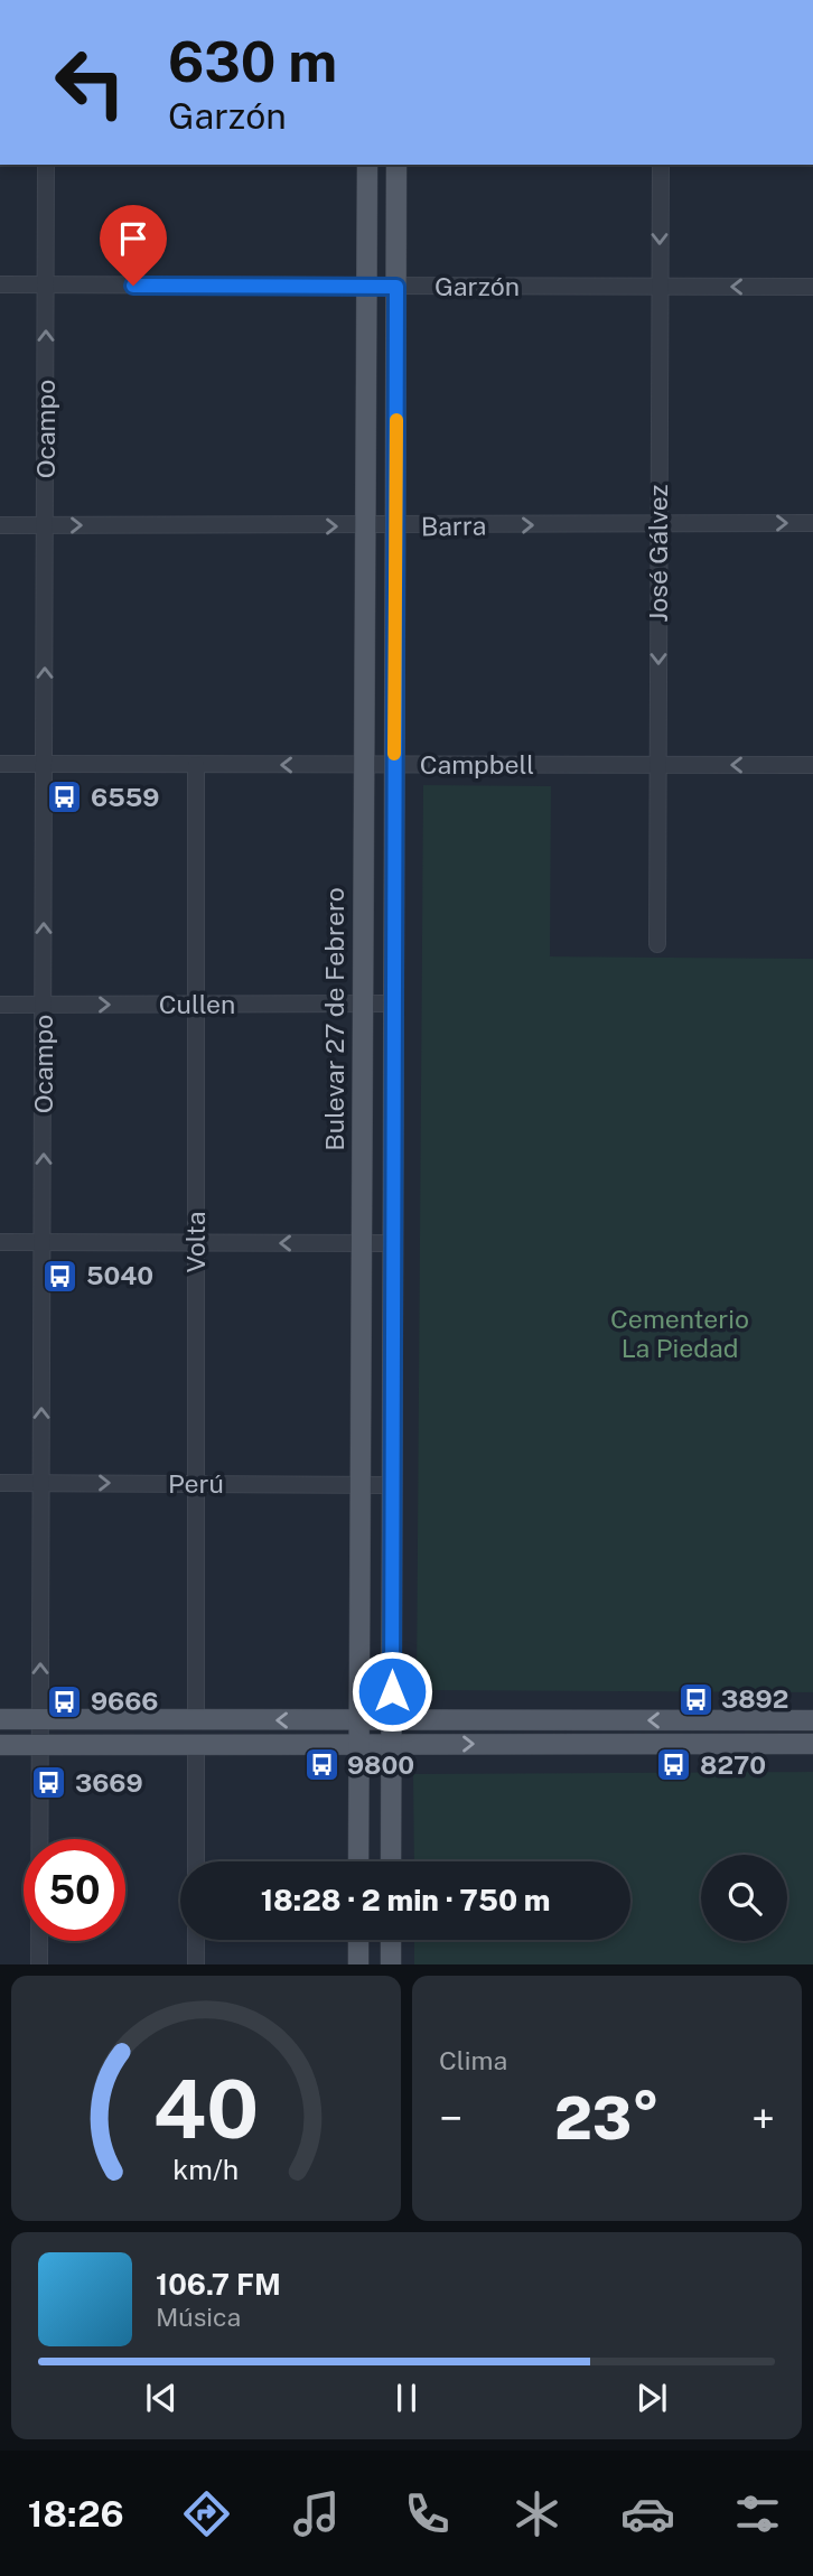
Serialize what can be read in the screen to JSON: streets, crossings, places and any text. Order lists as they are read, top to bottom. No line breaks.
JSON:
{"streets":{"main road":["Bulevar 27 de Febrero"],"street":["Garzón","Ocampo","Barra","José Gálvez","Campbell","Cullen","Volta","Perú"]},"crossings":[["Garzón","Ocampo"],["Garzón","José Gálvez"],["Garzón","Bulevar 27 de Febrero"],["Ocampo","Barra"],["Ocampo","Campbell"],["Ocampo","Cullen"],["Ocampo","Perú"],["Barra","José Gálvez"],["Barra","Bulevar 27 de Febrero"],["José Gálvez","Campbell"],["Campbell","Bulevar 27 de Febrero"],["Campbell","Volta"],["Cullen","Bulevar 27 de Febrero"],["Cullen","Volta"],["Bulevar 27 de Febrero","Perú"],["Volta","Perú"]],"one_way":["Ocampo","Barra","José Gálvez","Campbell","Cullen","Perú"],"parks":["Cementerio La Piedad"],"places":{"bus stop":["6559","5040","3892","9666","9800","8270","3669"]},"page":{"turn":["630 m","Garzón"],"limit":"50","trip":"18:28 · 2 min · 750 m","tile":"Clima","heat":["−","23°","+"],"song":["106.7 FM","Música"],"tabs":"18:26","gauge":["40","km/h"]}}
